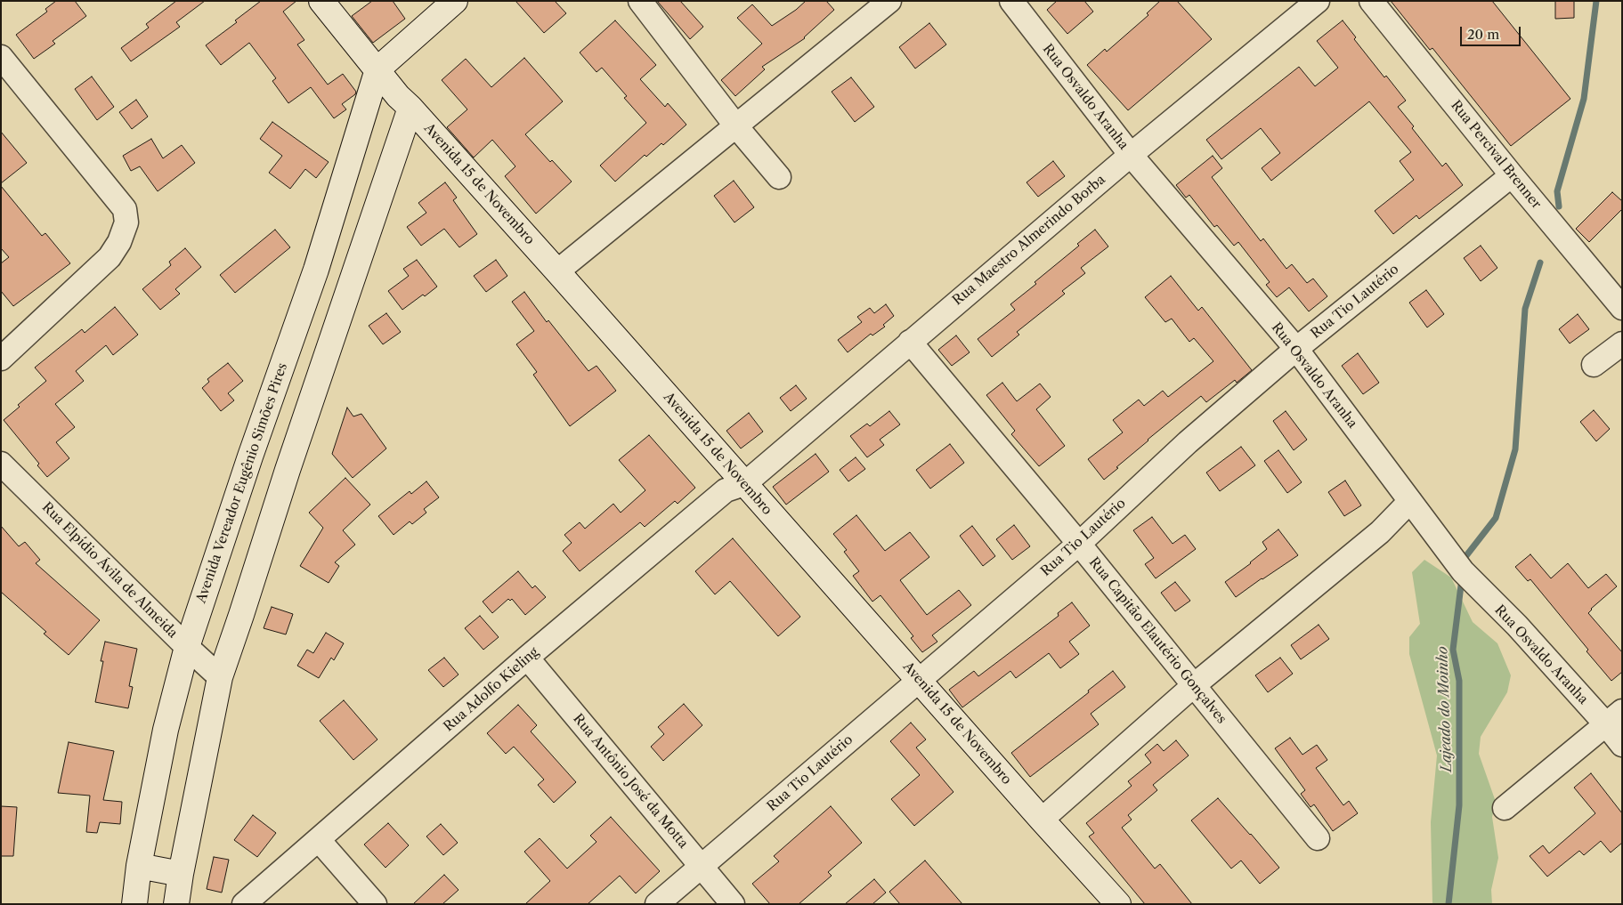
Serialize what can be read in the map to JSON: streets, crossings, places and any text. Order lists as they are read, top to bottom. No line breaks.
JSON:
{"streets":{"street":["Rua Osvaldo Aranha","Rua Percival Brenner","Avenida 15 de Novembro","Rua Maestro Almerindo Borba","Rua Tio Lautério","Avenida Vereador Eugênio Simões Pires","Rua Elpídio Ávila de Almeida","Rua Capitão Elautério Gonçalves","Rua Adolfo Kieling","Rua Antônio José da Motta"]},"crossings":[["Rua Osvaldo Aranha","Rua Maestro Almerindo Borba"],["Rua Osvaldo Aranha","Rua Tio Lautério"],["Rua Percival Brenner","Rua Tio Lautério"],["Avenida 15 de Novembro","Rua Maestro Almerindo Borba"],["Avenida 15 de Novembro","Rua Tio Lautério"],["Avenida 15 de Novembro","Avenida Vereador Eugênio Simões Pires"],["Avenida 15 de Novembro","Rua Adolfo Kieling"],["Rua Maestro Almerindo Borba","Rua Capitão Elautério Gonçalves"],["Rua Maestro Almerindo Borba","Rua Adolfo Kieling"],["Rua Tio Lautério","Rua Capitão Elautério Gonçalves"],["Rua Tio Lautério","Rua Antônio José da Motta"],["Avenida Vereador Eugênio Simões Pires","Rua Elpídio Ávila de Almeida"],["Rua Adolfo Kieling","Rua Antônio José da Motta"]],"water":["Lajeado do Moinho"],"scale_bar":"20 m"}
